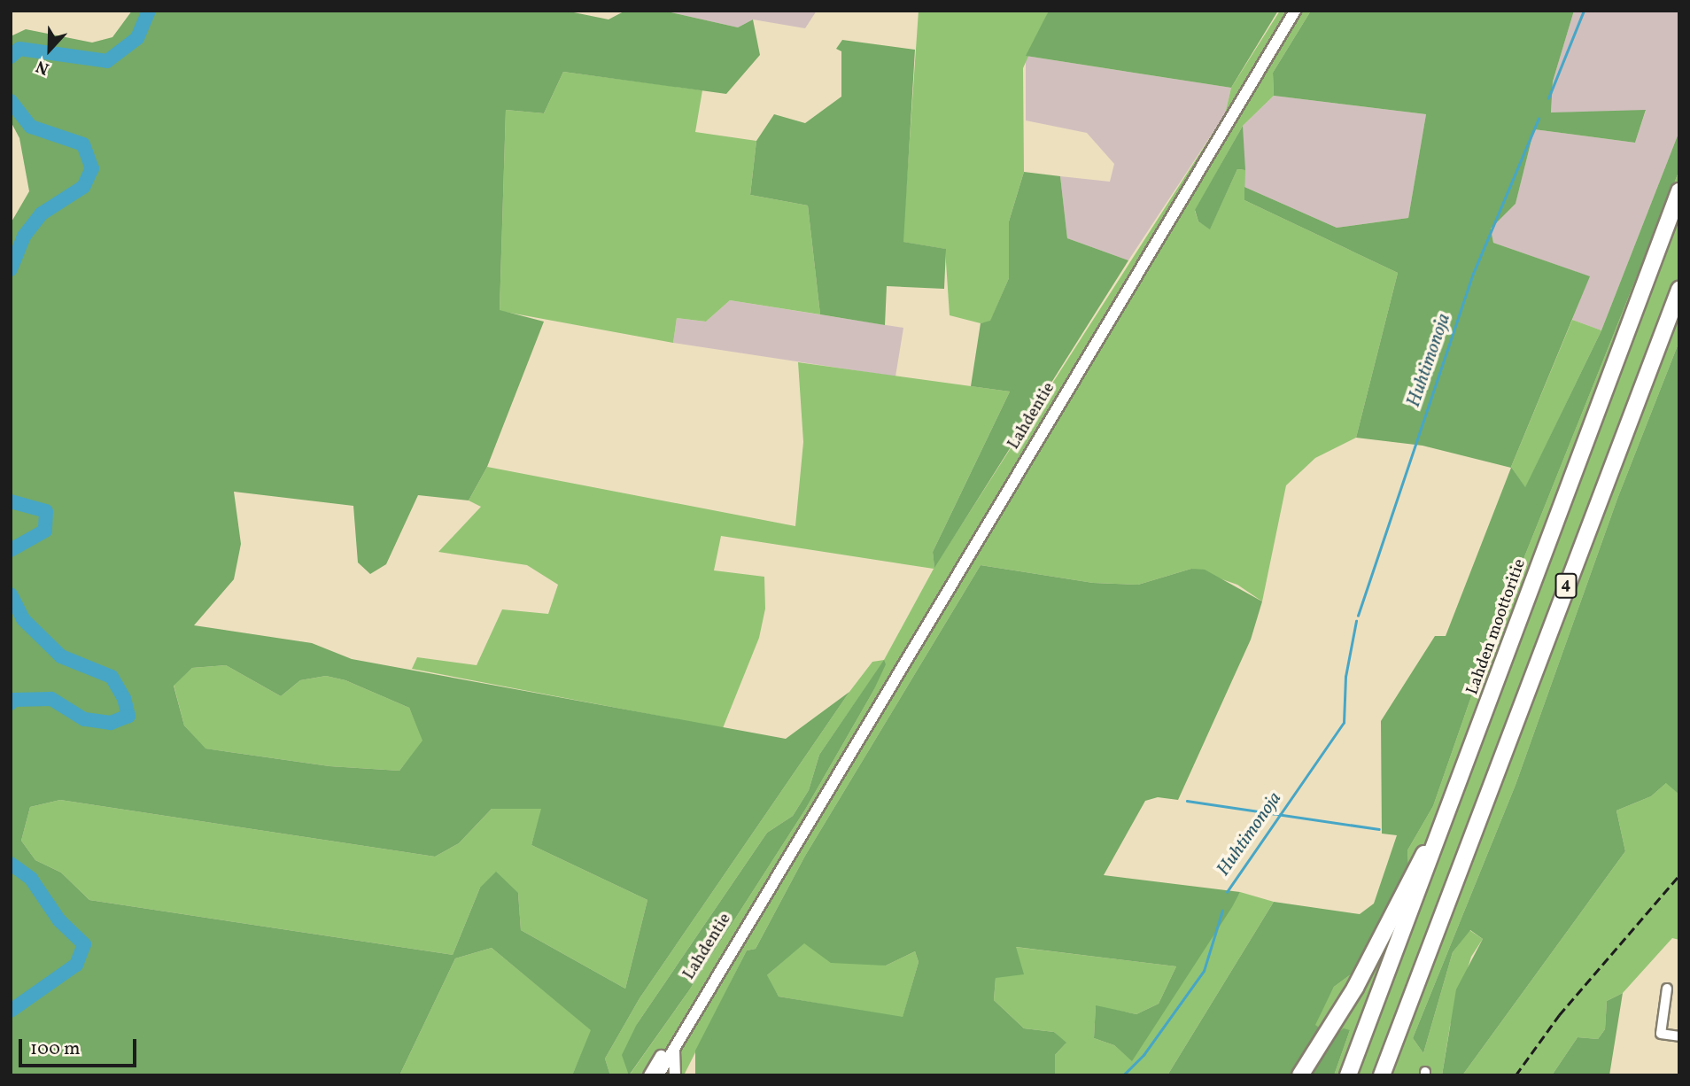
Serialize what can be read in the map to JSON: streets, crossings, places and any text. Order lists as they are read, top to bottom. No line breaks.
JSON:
{"streets":{"highway":["4","Lahden moottoritie"],"main road":["Lahdentie"]},"water":["Huhtimonoja"],"scale_bar":"100 m","north":"bottom"}
